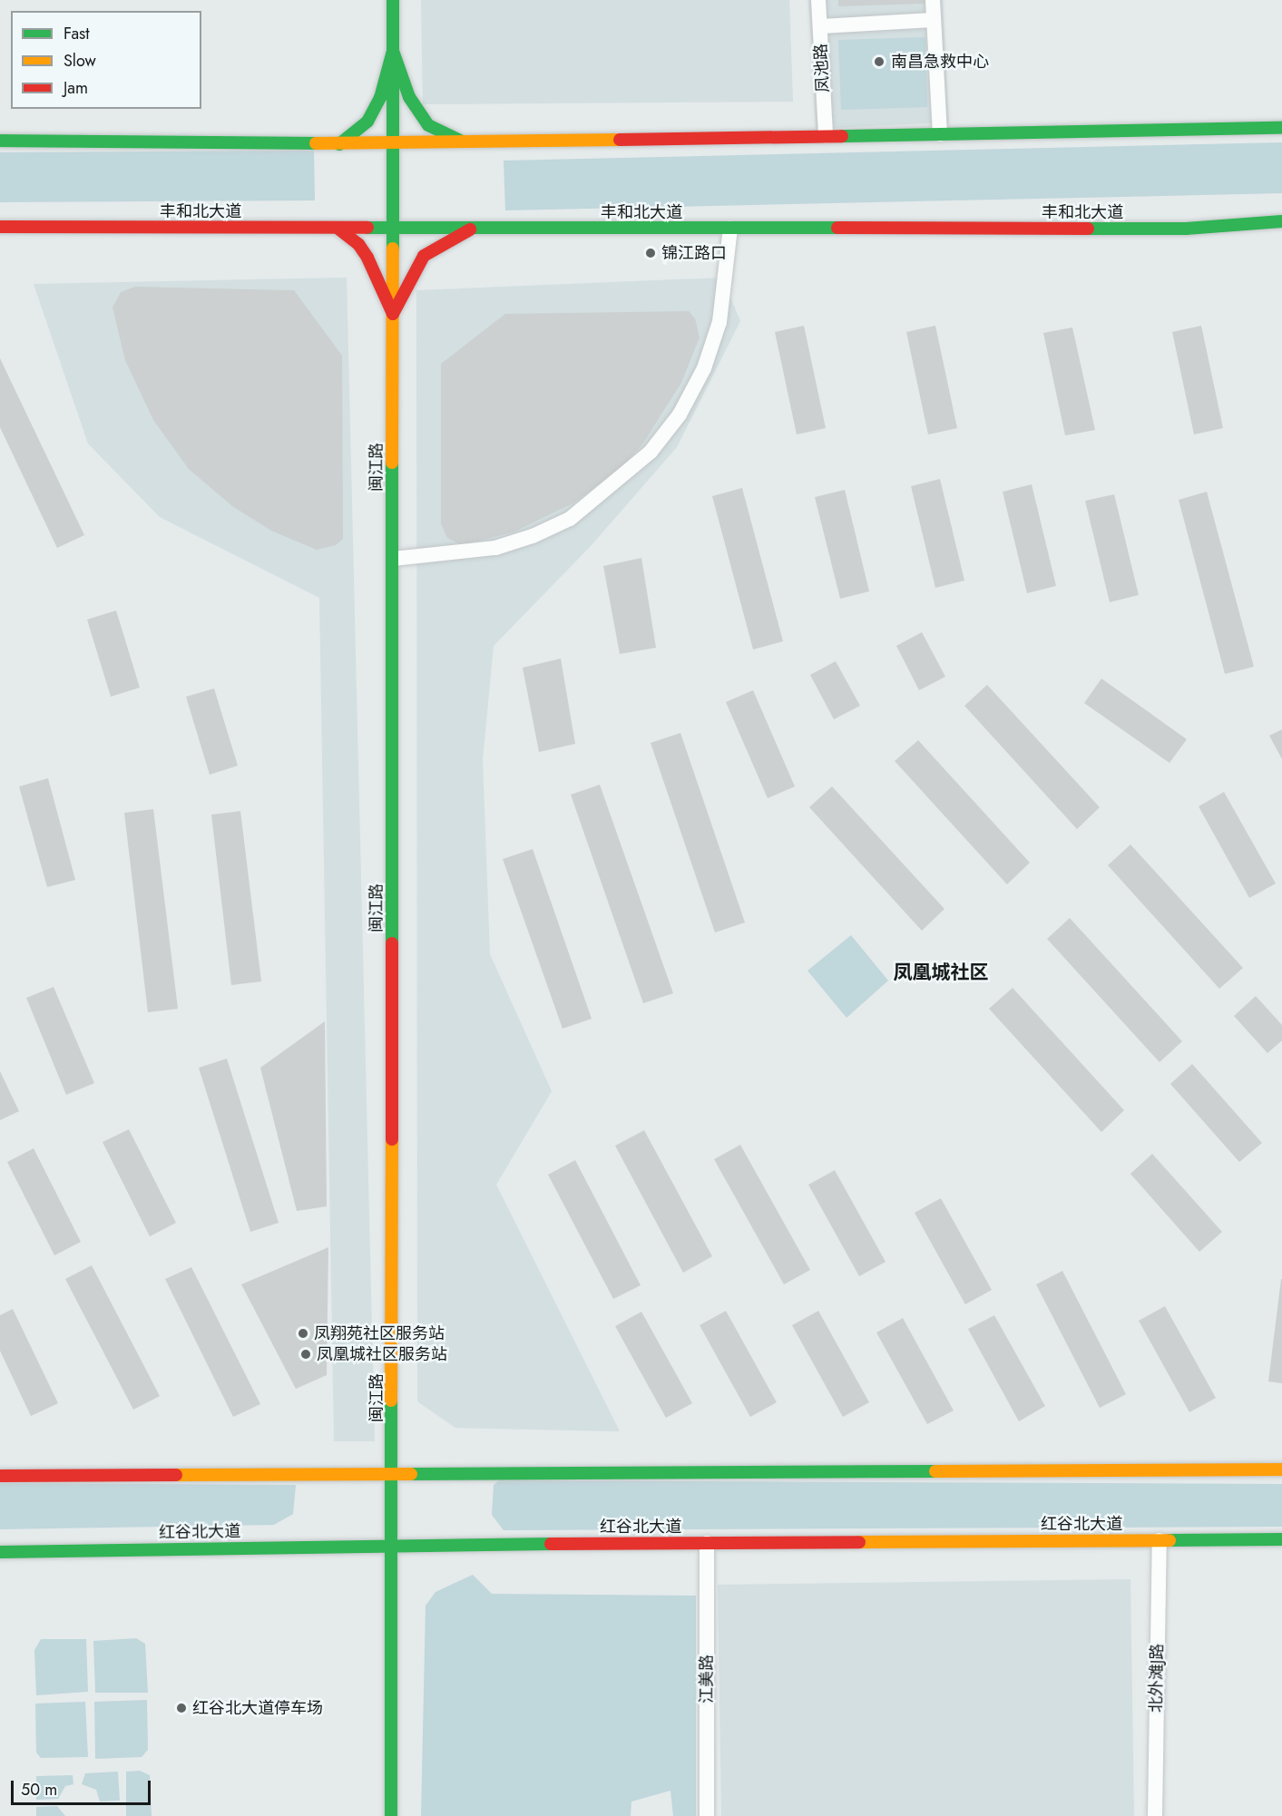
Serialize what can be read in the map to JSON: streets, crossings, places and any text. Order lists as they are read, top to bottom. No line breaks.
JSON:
{"streets":{"main road":["丰和北大道","闽江路","红谷北大道"],"street":["凤池路","北外滩J路","江美路"]},"crossings":[["丰和北大道","闽江路"],["闽江路","红谷北大道"],["红谷北大道","北外滩J路"],["红谷北大道","江美路"]],"districts":["凤凰城社区"],"places":["南昌急救中心","锦江路口","凤翔苑社区服务站","凤凰城社区服务站","红谷北大道停车场"],"legend":["Fast","Slow","Jam"],"scale_bar":"50 m"}
